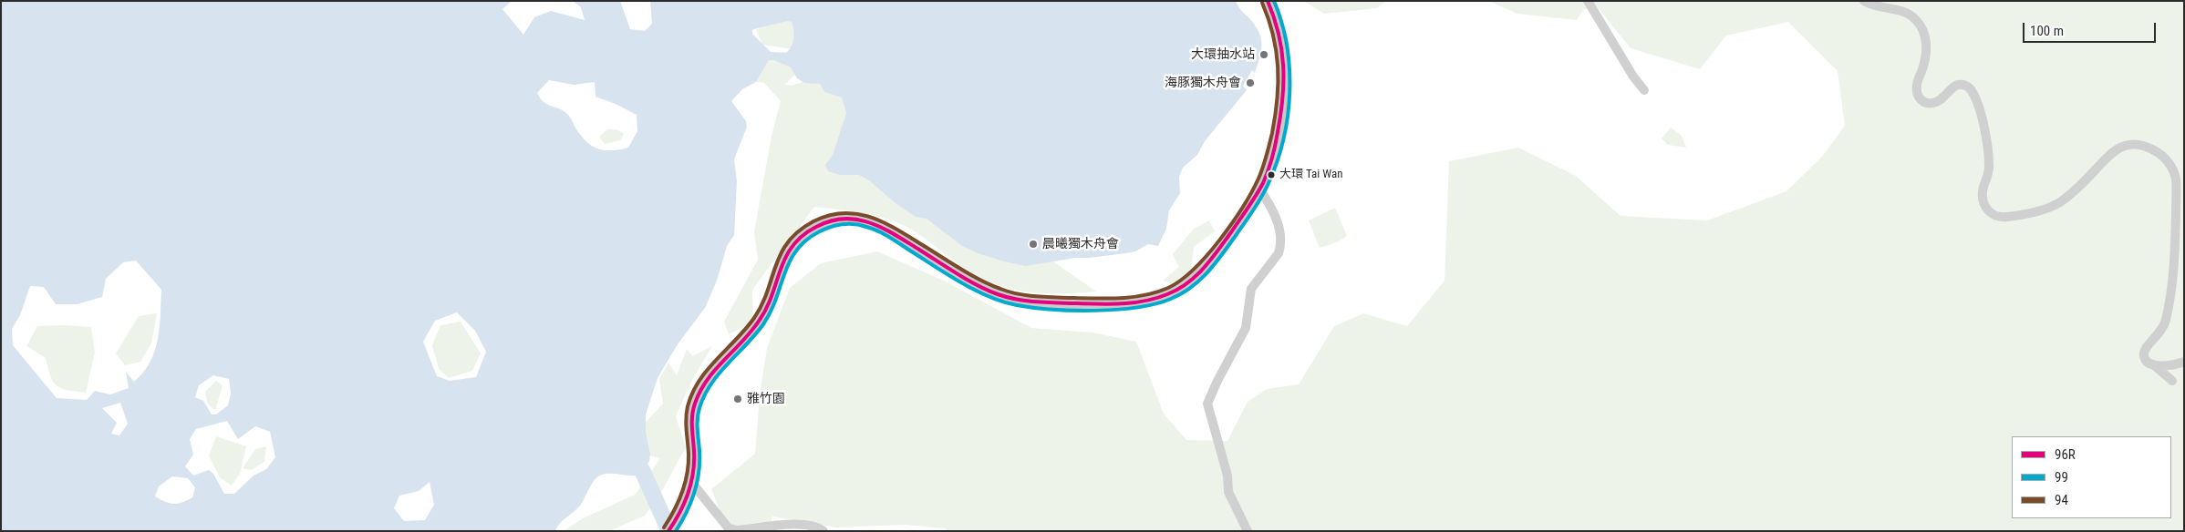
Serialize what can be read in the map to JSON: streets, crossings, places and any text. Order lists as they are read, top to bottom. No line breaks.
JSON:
{"places":["大環抽水站","海豚獨木舟會","大環 Tai Wan","晨曦獨木舟會","雅竹園"],"lines":["transit line 96R","transit line 99","transit line 94"],"legend":["96R","99","94"],"scale_bar":"100 m"}
